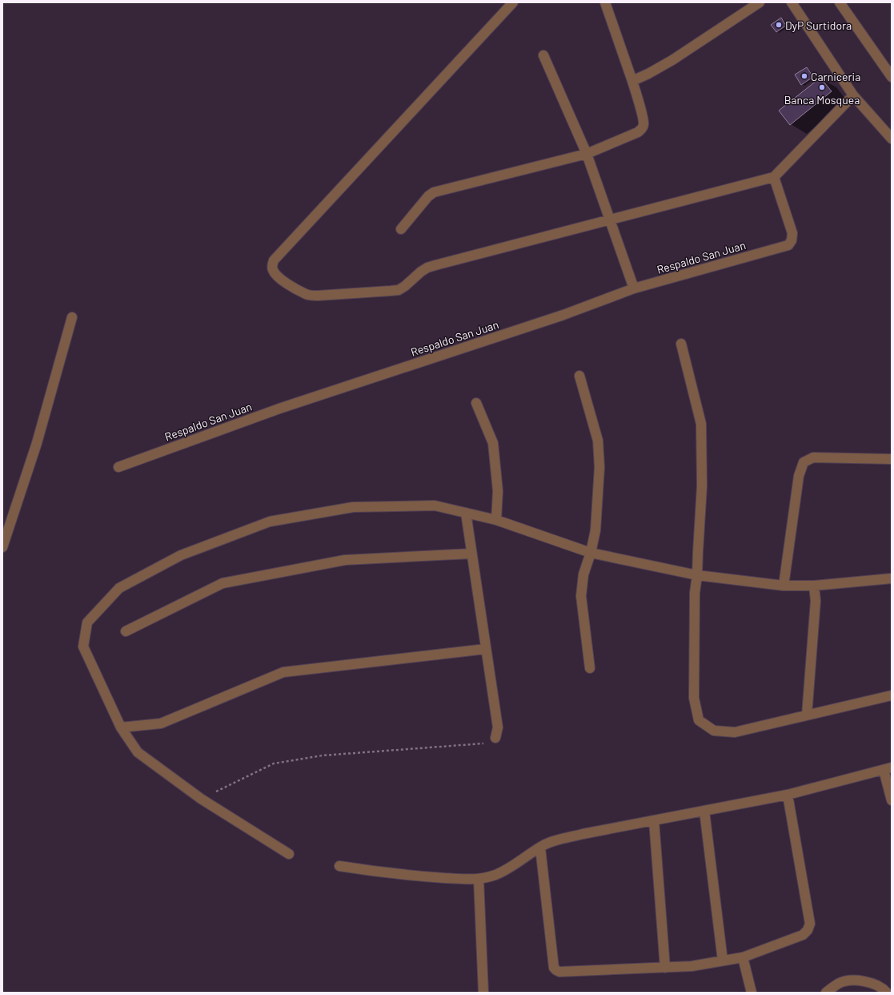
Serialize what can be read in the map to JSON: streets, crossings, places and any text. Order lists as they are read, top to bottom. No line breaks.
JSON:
{"streets":{"street":["Respaldo San Juan"]},"places":["DyP Surtidora","Carniceria","Banca Mosquea"]}
